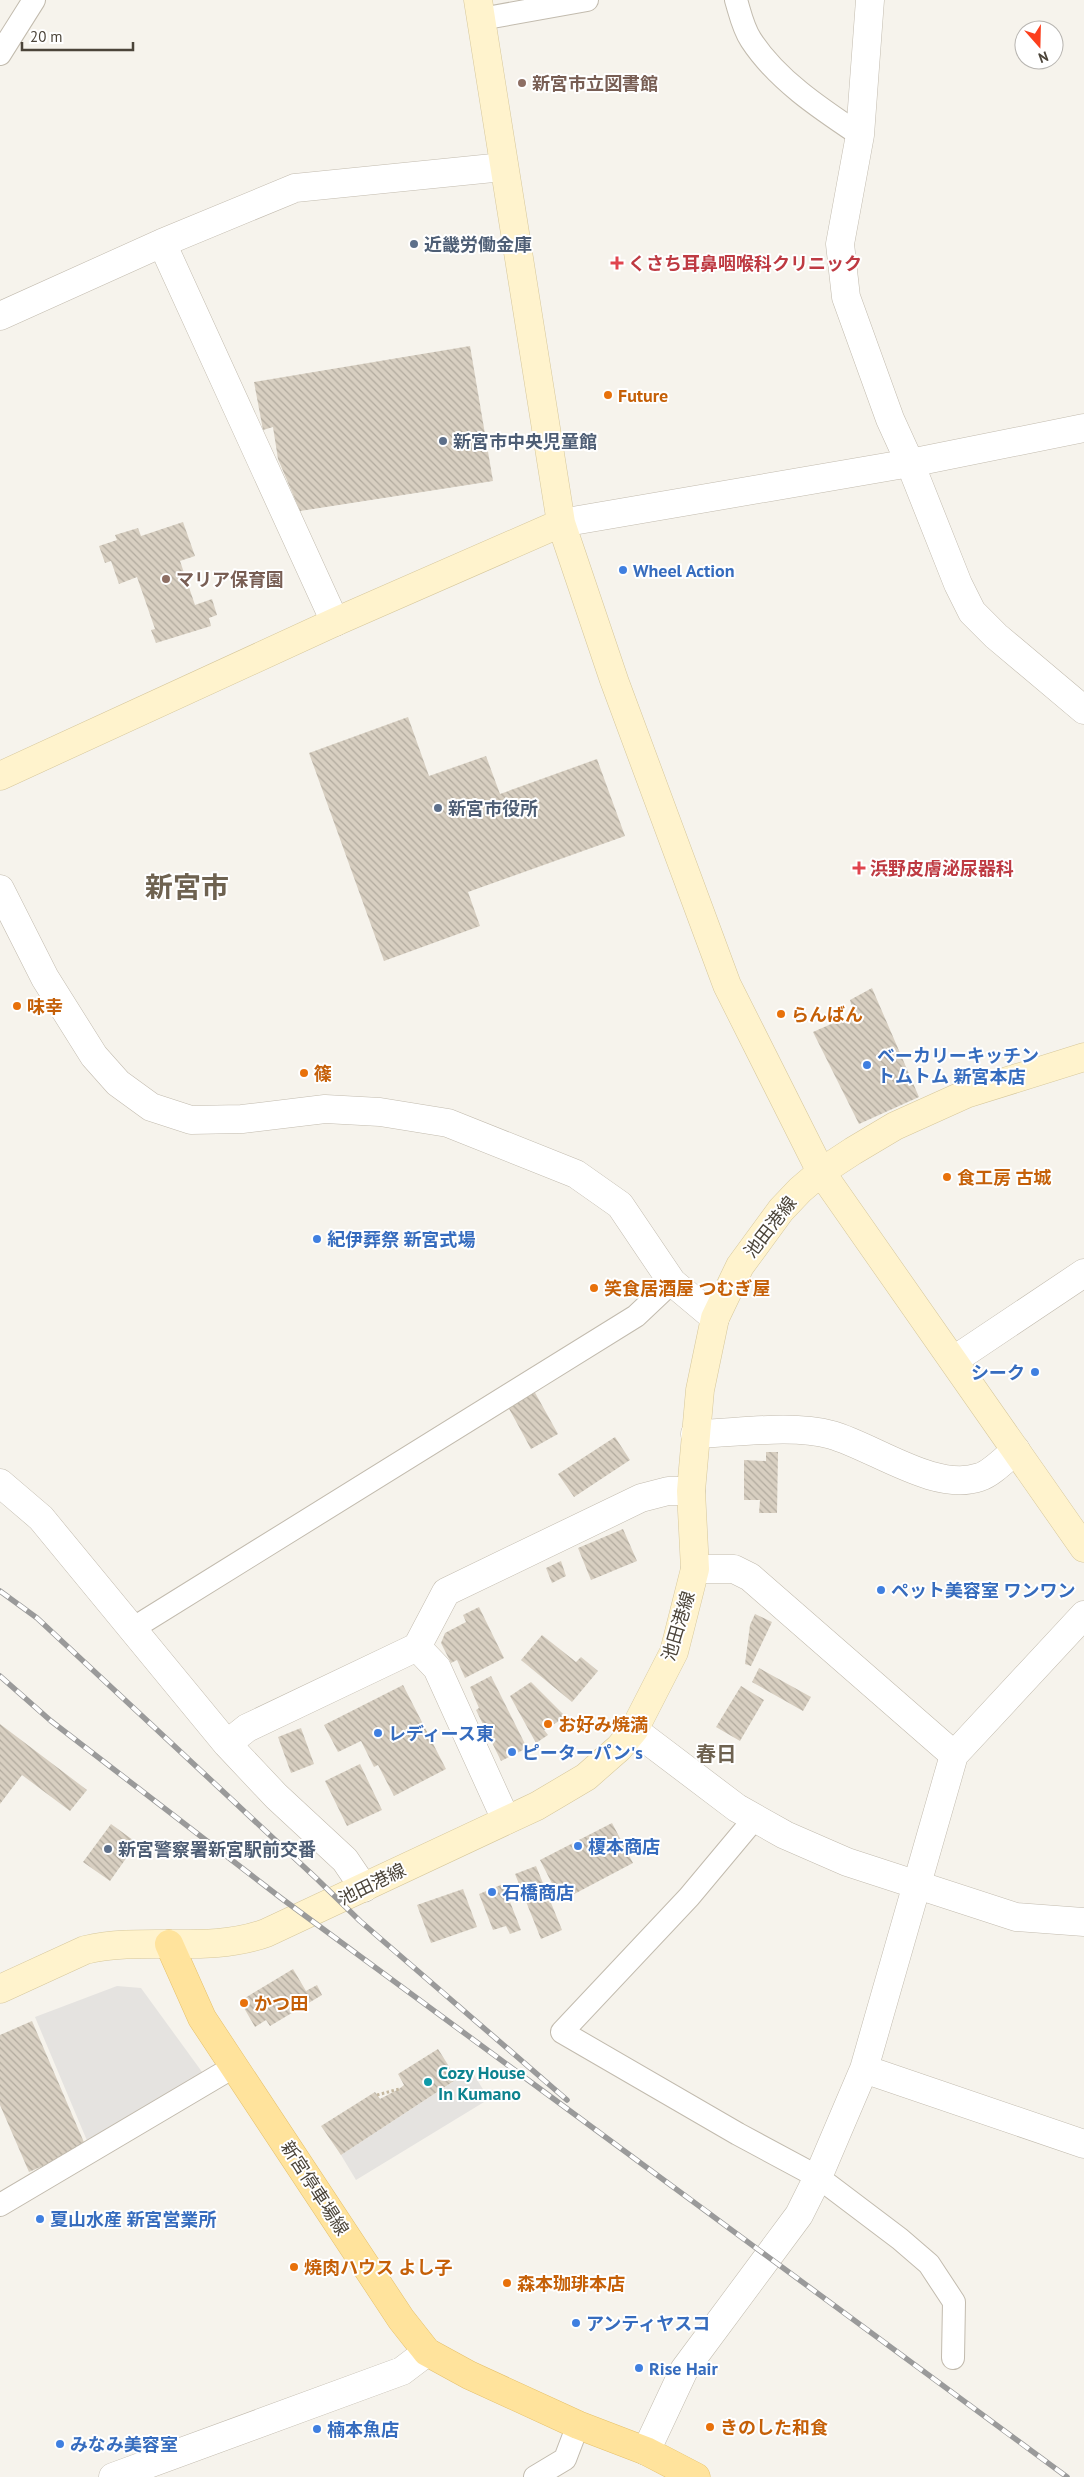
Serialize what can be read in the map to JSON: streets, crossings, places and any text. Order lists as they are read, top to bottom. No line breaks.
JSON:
{"streets":{"main road":["新宮停車場線"],"street":["池田港線"]},"crossings":[["池田港線","新宮停車場線"]],"districts":["新宮市","春日"],"places":{"other":["新宮市立図書館","近畿労働金庫","Future","新宮市中央児童館","Wheel Action","マリア保育園","新宮市役所","味幸","らんばん","ベーカリーキッチン トムトム 新宮本店","篠","食工房 古城","紀伊葬祭 新宮式場","笑食居酒屋 つむぎ屋","シーク","ペット美容室 ワンワン","お好み焼満","レディース東","ピーターパン's","榎本商店","新宮警察署新宮駅前交番","石橋商店","かつ田","Cozy House In Kumano","夏山水産 新宮営業所","焼肉ハウス よし子","森本珈琲本店","アンティヤスコ","Rise Hair","きのした和食","楠本魚店","みなみ美容室"],"health":["くさち耳鼻咽喉科クリニック","浜野皮膚泌尿器科"]},"scale_bar":"20 m","north":"bottom"}
